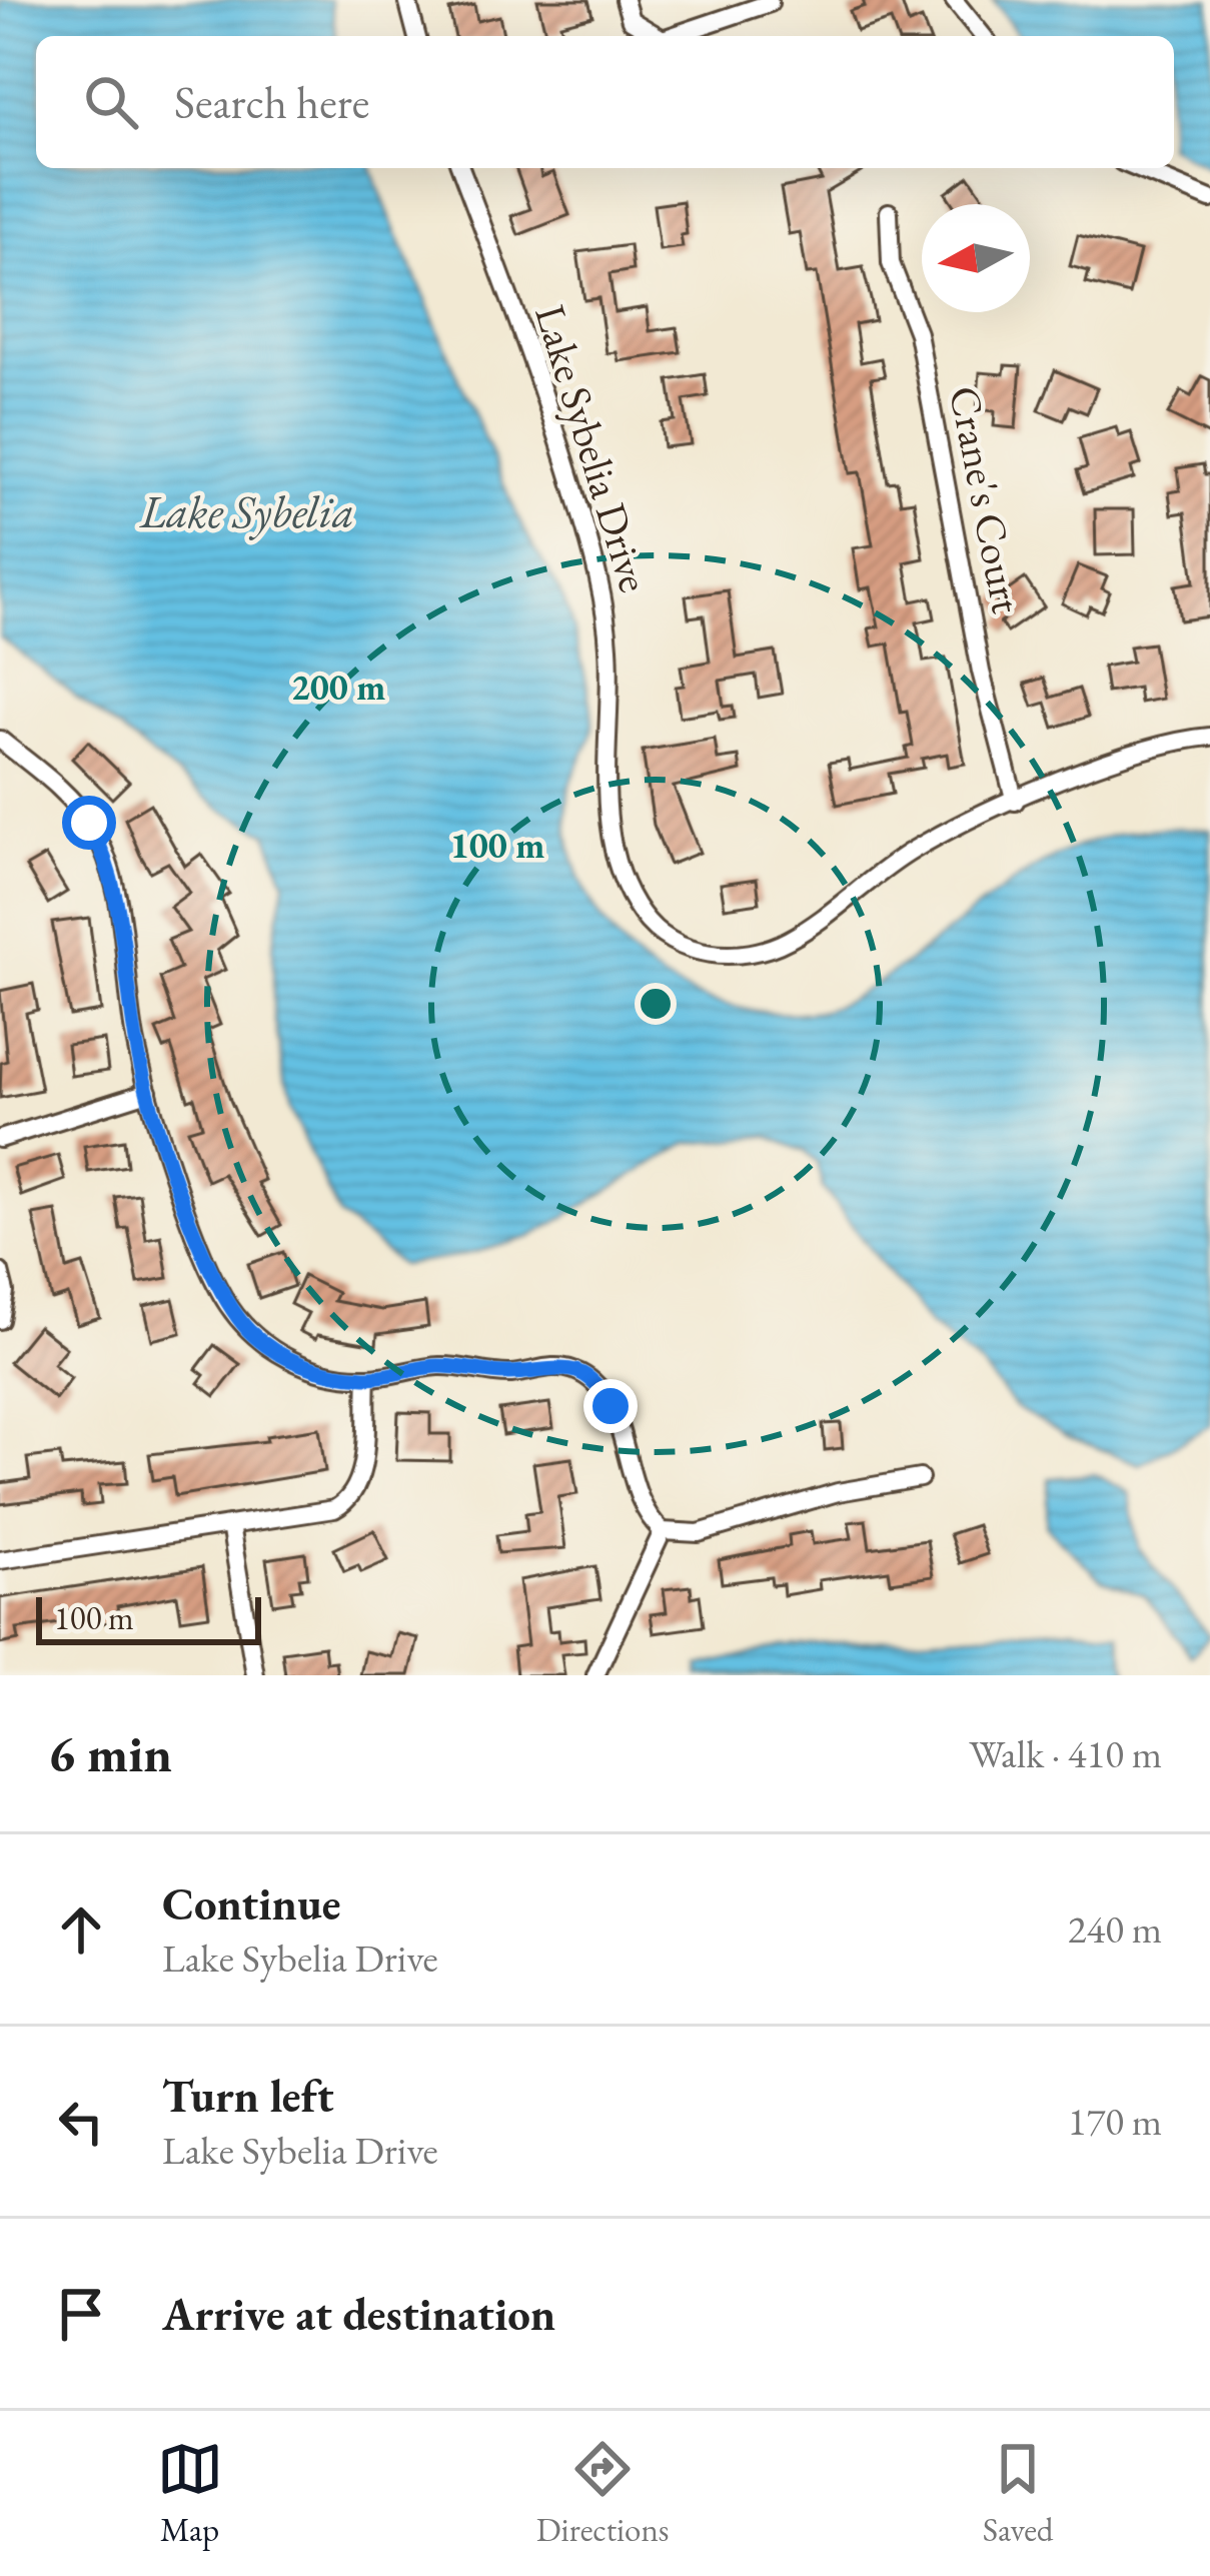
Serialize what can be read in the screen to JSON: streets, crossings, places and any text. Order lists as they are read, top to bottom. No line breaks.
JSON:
{"streets":{"street":["Lake Sybelia Drive","Crane's Court"]},"crossings":[["Lake Sybelia Drive","Crane's Court"]],"water":["Lake Sybelia"],"scale_bar":"100 m","north":"left","page":{"search":"Search here","scale":"100 m","heading":["6 min","Walk · 410 m"],"list":[["Continue","Lake Sybelia Drive","240 m"],["Turn left","Lake Sybelia Drive","170 m"],"Arrive at destination"],"nav":["Map","Directions","Saved"]},"rings":["200 m","100 m"]}
